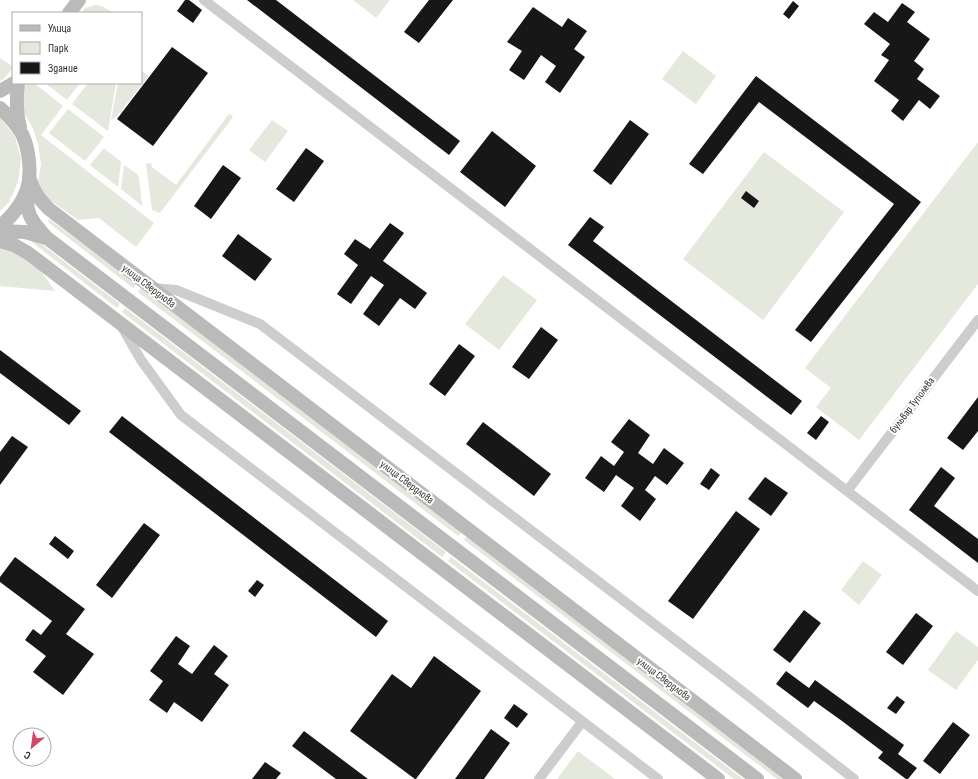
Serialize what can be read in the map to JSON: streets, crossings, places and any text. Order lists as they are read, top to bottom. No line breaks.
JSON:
{"streets":{"main road":["улица Свердлова"],"street":["бульвар Туполева"]},"legend":["Улица","Парк","Здание"],"north":"bottom left"}
